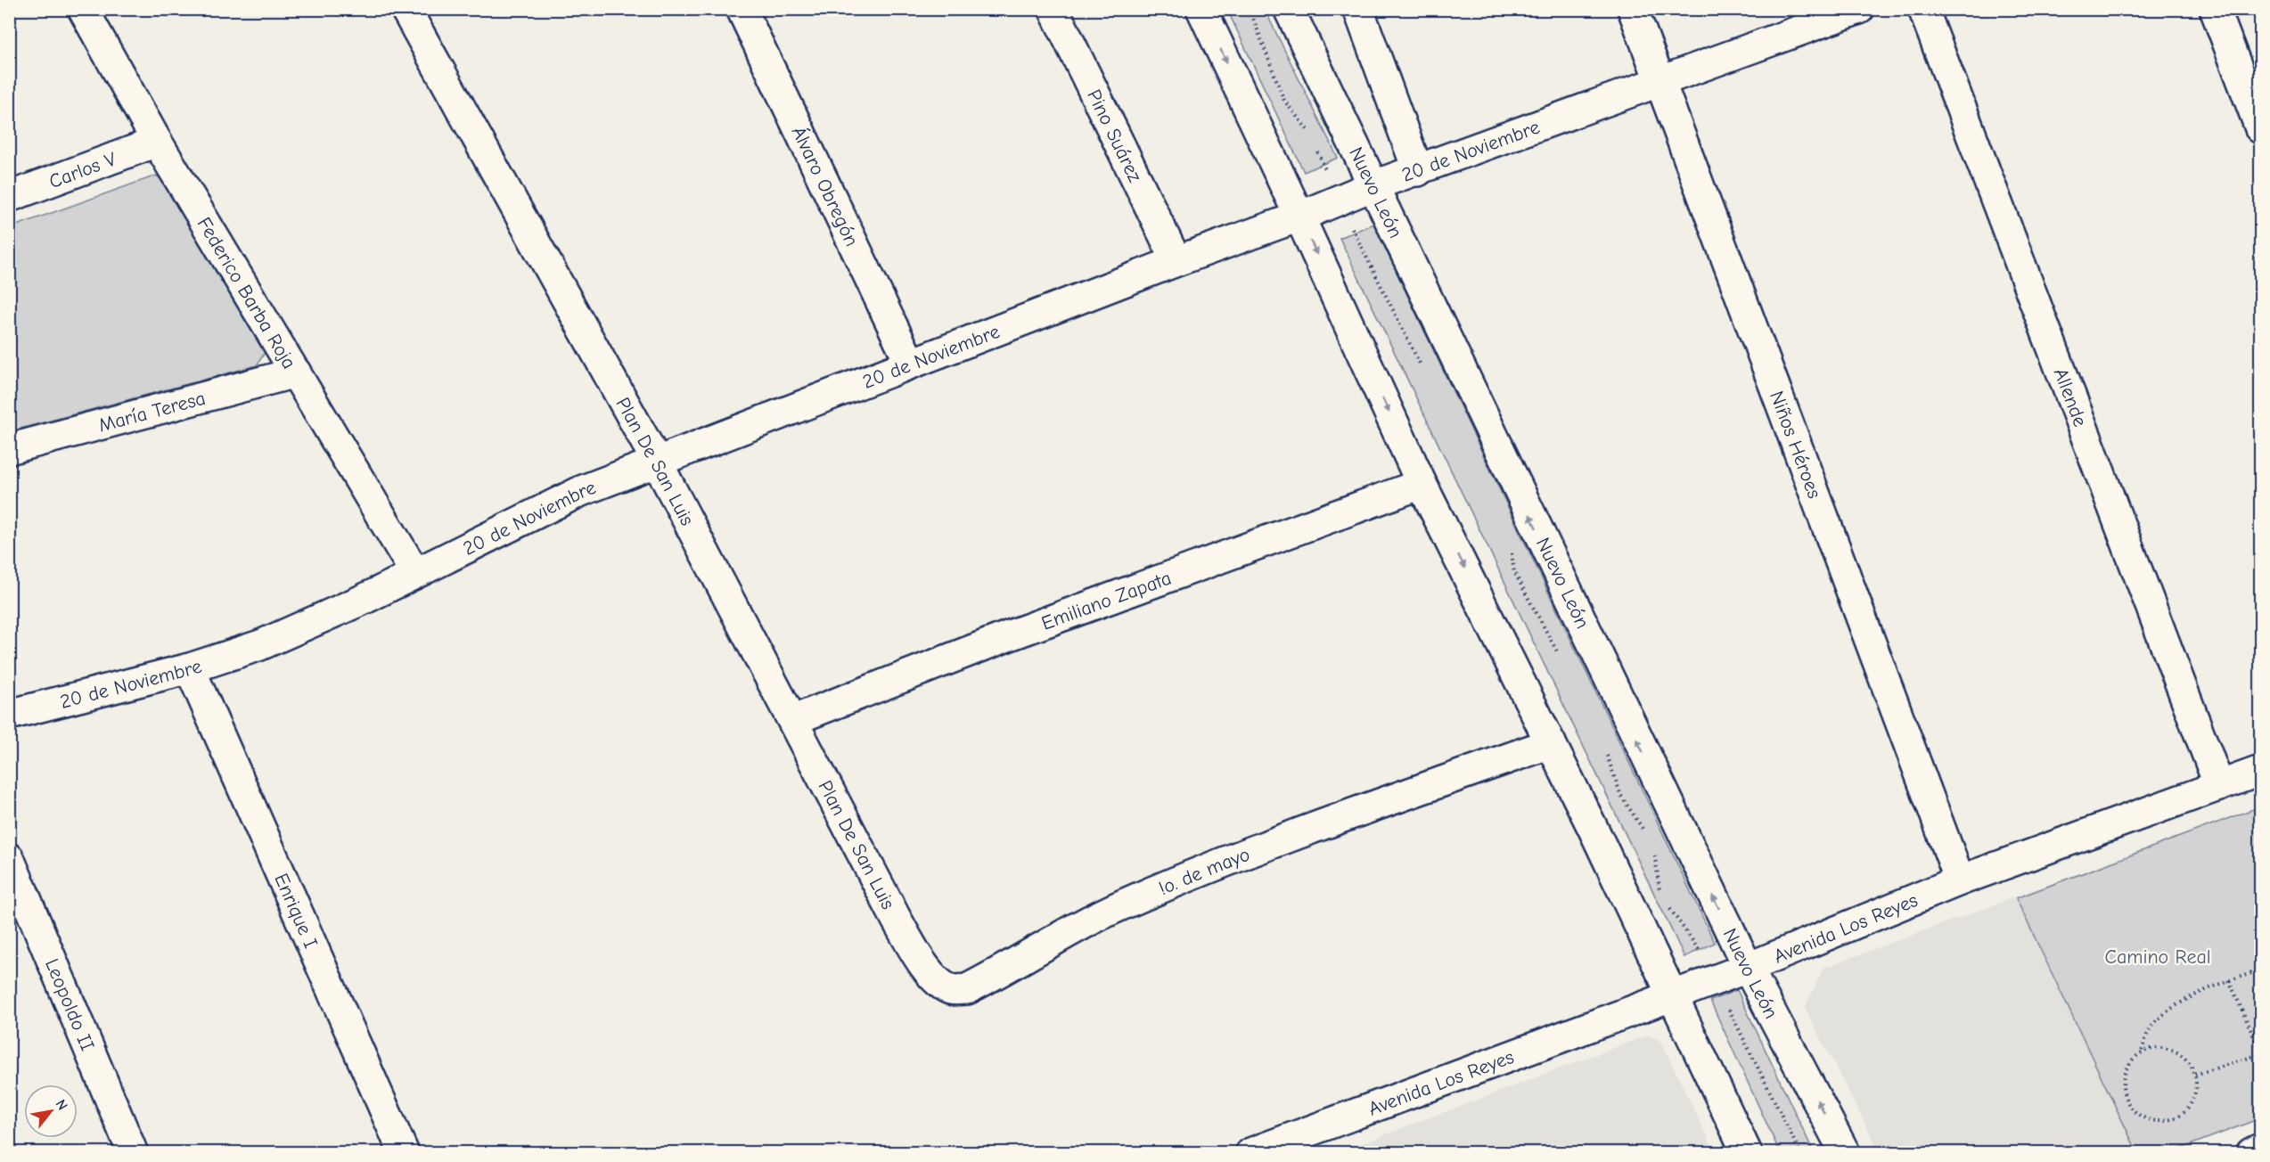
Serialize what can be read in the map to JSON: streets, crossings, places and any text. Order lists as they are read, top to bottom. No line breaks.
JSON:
{"streets":{"street":["Pino Suárez","20 de Noviembre","Carlos V","Álvaro Obregón","Nuevo León","Federico Barba Roja","Allende","María Teresa","Niños Héroes","Plan De San Luis","Emiliano Zapata","!o. de mayo","Enrique I","Avenida Los Reyes","Leopoldo II"]},"crossings":[["Pino Suárez","20 de Noviembre"],["20 de Noviembre","Álvaro Obregón"],["20 de Noviembre","Nuevo León"],["20 de Noviembre","Federico Barba Roja"],["20 de Noviembre","Niños Héroes"],["20 de Noviembre","Plan De San Luis"],["20 de Noviembre","Enrique I"],["Carlos V","Federico Barba Roja"],["Nuevo León","Avenida Los Reyes"],["Federico Barba Roja","María Teresa"],["Allende","Avenida Los Reyes"],["Niños Héroes","Avenida Los Reyes"],["Plan De San Luis","Emiliano Zapata"],["Plan De San Luis","!o. de mayo"]],"parks":["Camino Real"],"north":"top right"}
